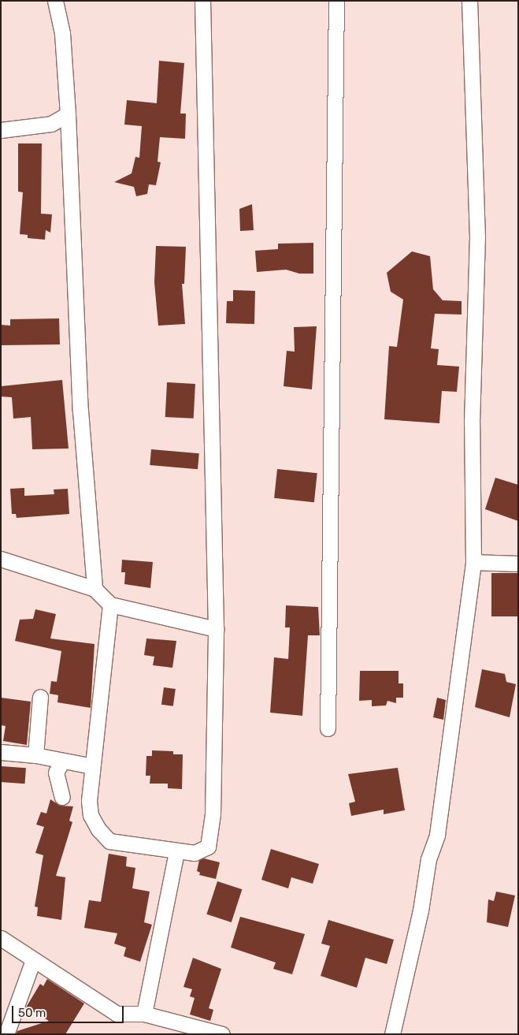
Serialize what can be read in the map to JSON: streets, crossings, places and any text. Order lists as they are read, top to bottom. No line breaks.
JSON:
{"scale_bar":"50 m"}
